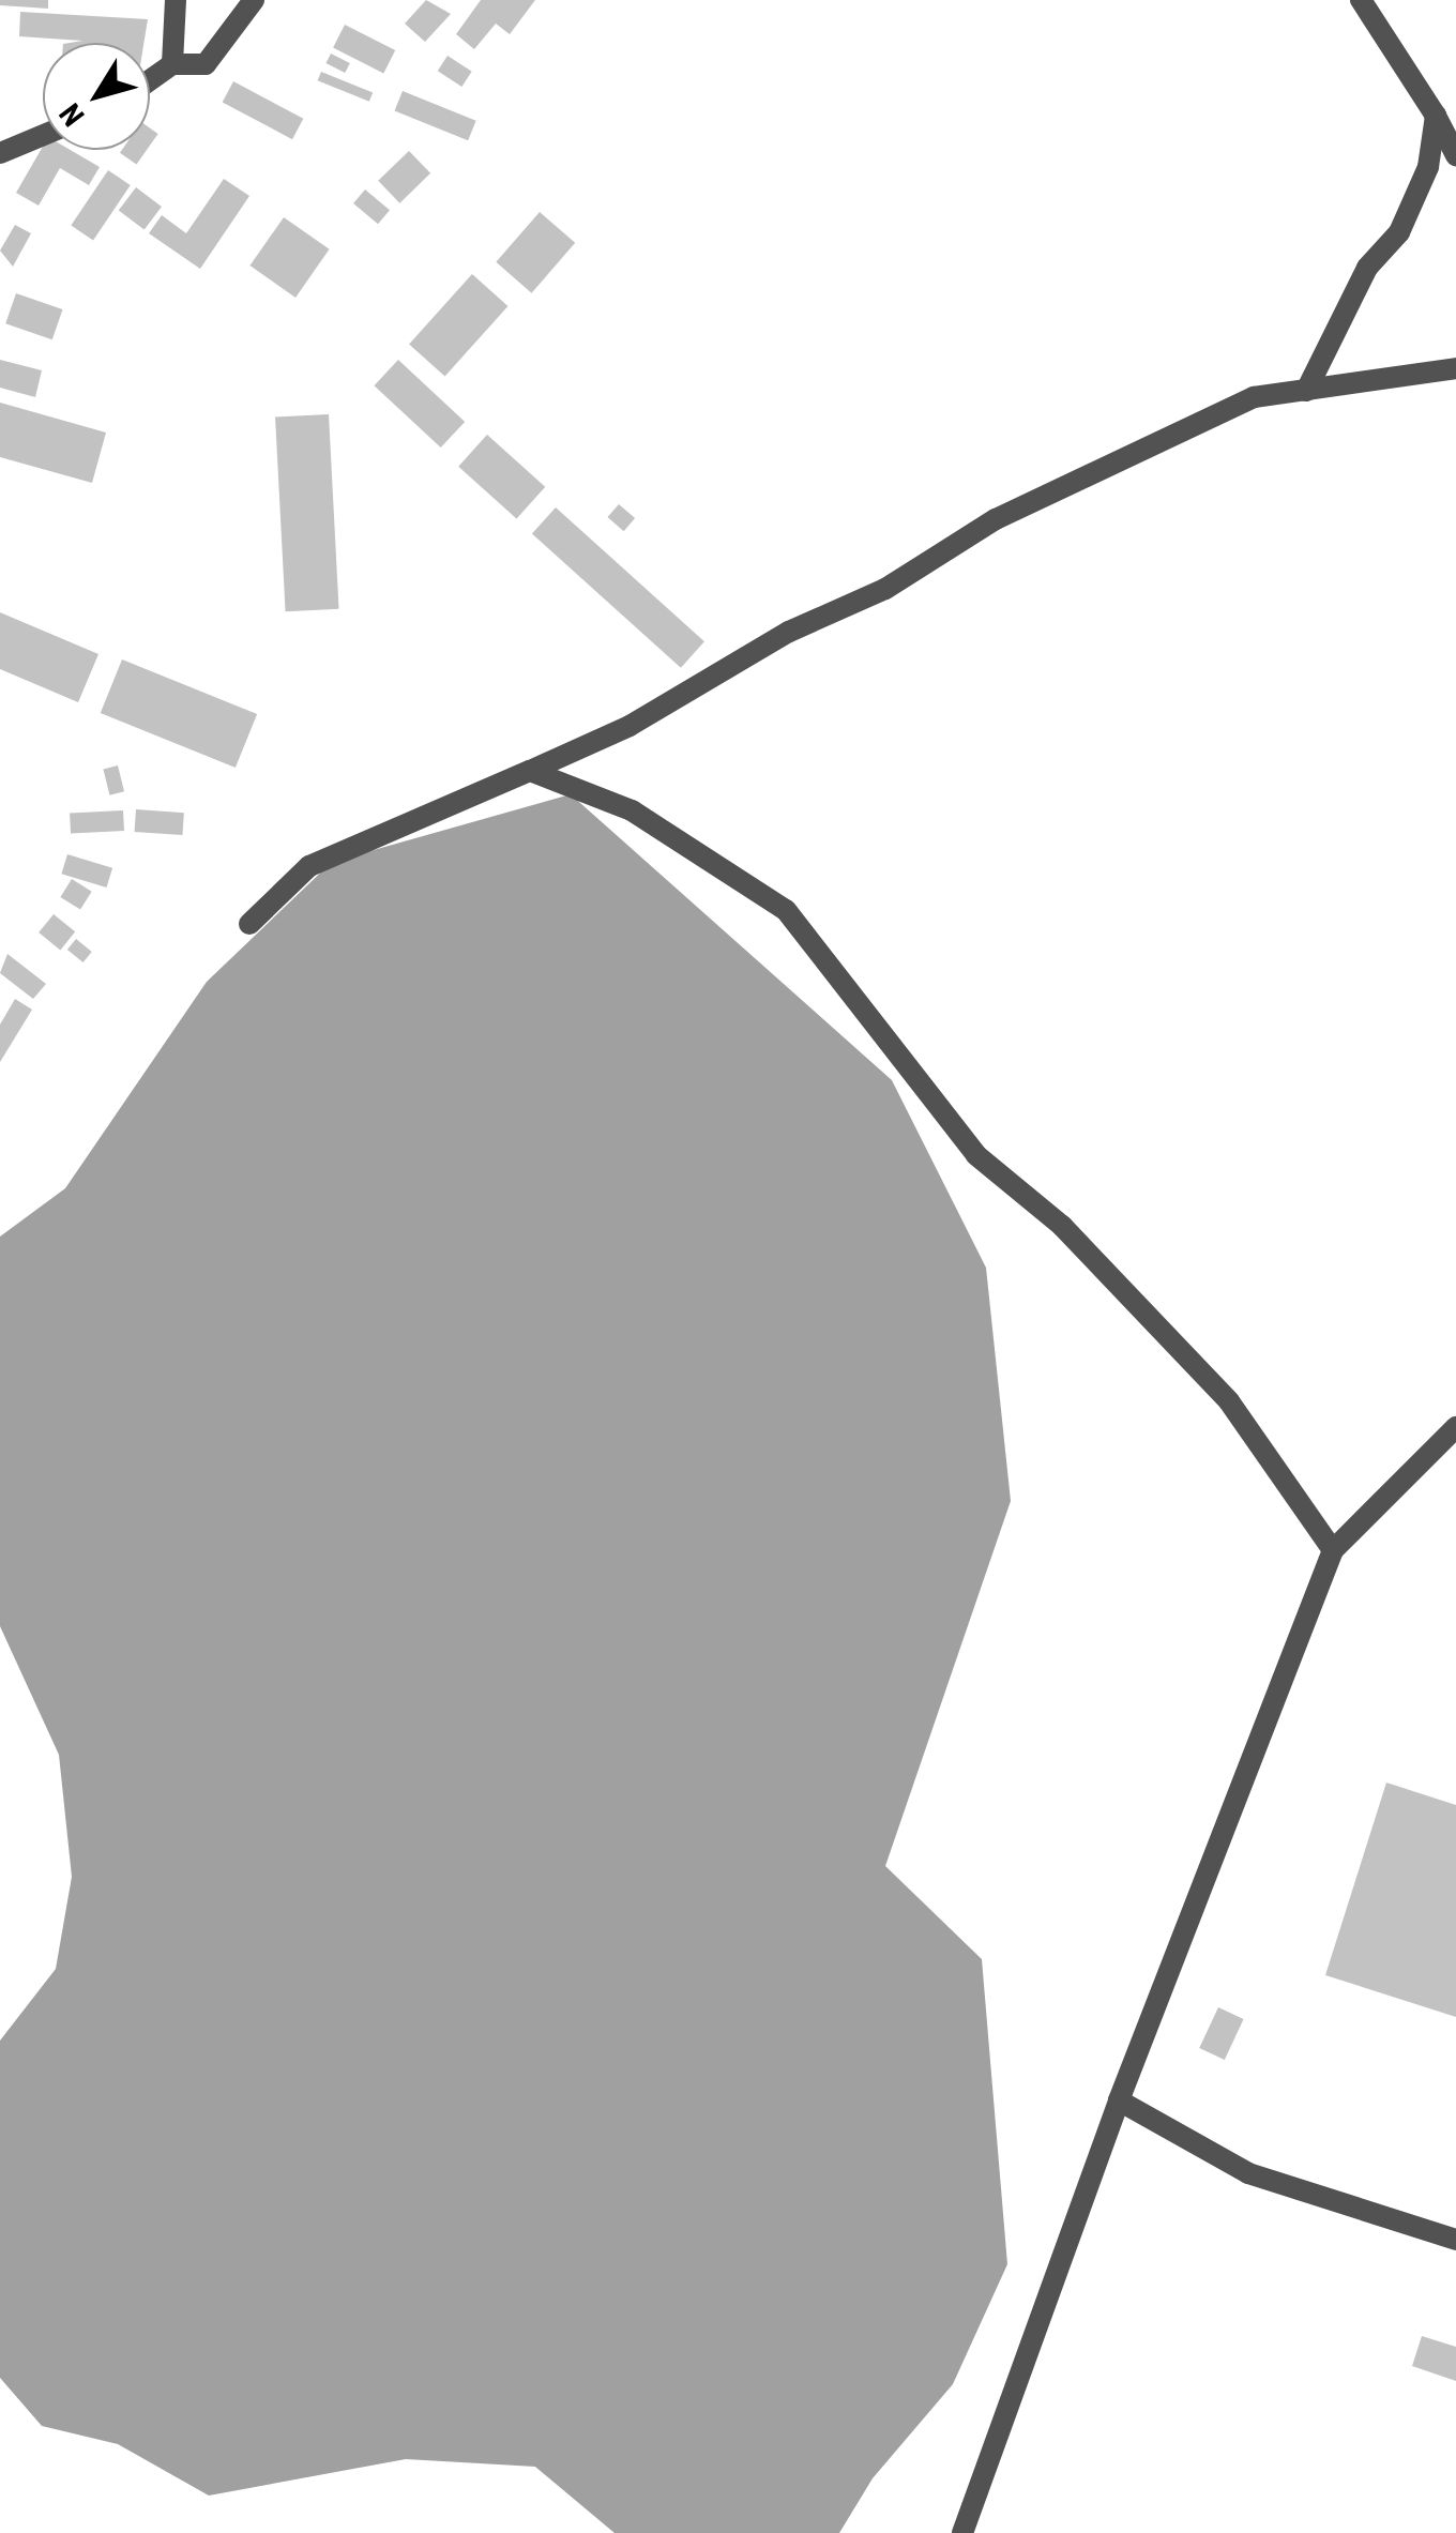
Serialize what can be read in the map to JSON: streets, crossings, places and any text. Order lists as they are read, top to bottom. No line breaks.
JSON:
{"north":"bottom left"}
